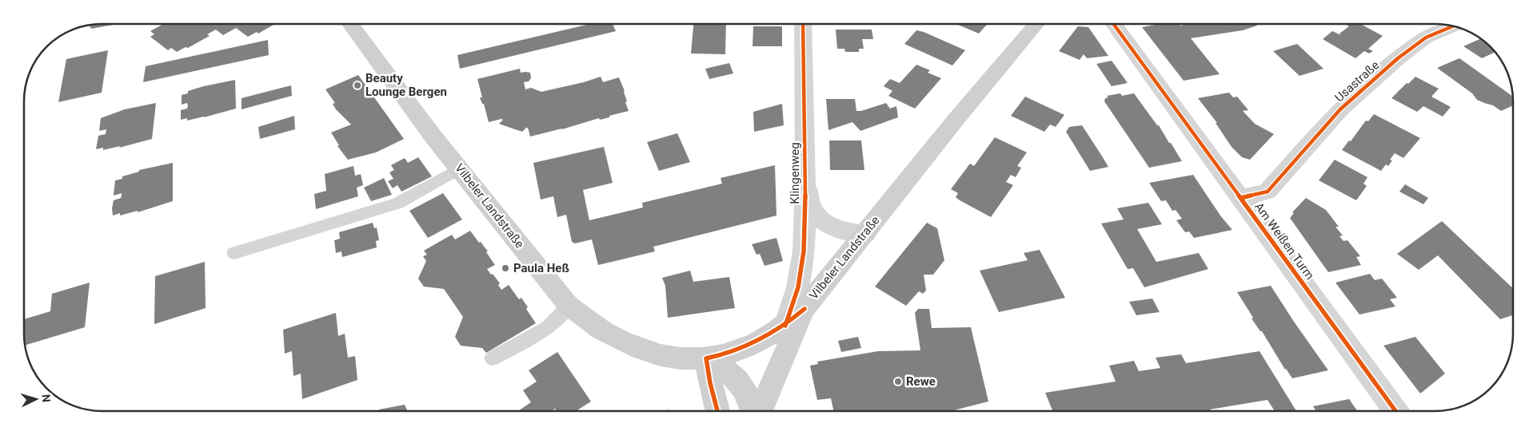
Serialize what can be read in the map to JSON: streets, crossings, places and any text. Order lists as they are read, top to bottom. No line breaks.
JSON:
{"streets":{"main road":["Vilbeler Landstraße"],"street":["Usastraße","Klingenweg","Am Weißen Turm"]},"crossings":[["Usastraße","Am Weißen Turm"],["Klingenweg","Vilbeler Landstraße"]],"places":["Beauty Lounge Bergen","Paula Heß","Rewe"],"north":"right"}
